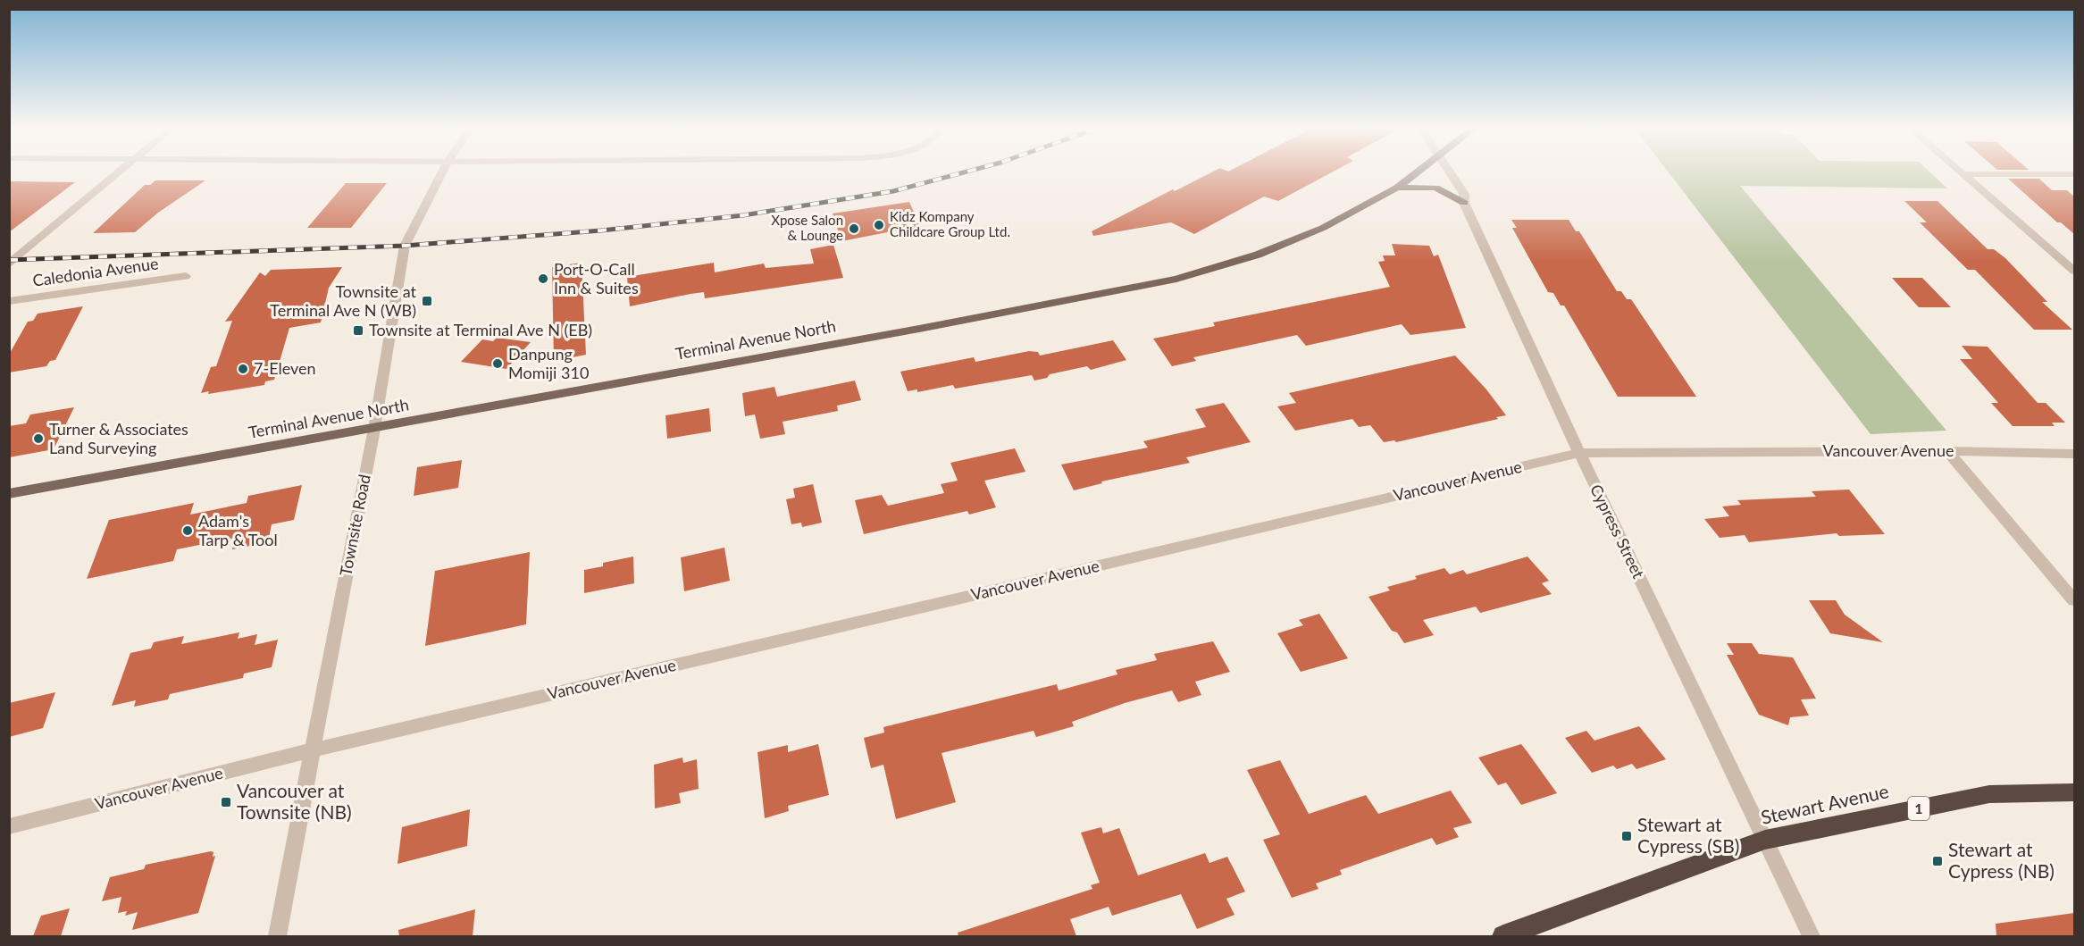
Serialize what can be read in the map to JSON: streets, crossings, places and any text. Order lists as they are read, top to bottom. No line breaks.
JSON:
{"streets":{"highway":["Stewart Avenue","1"],"main road":["Terminal Avenue North"],"street":["Caledonia Avenue","Vancouver Avenue","Townsite Road","Cypress Street"]},"crossings":[["Terminal Avenue North","Townsite Road"],["Vancouver Avenue","Townsite Road"],["Vancouver Avenue","Cypress Street"],["Cypress Street","Stewart Avenue"]],"places":{"other":["Kidz Kompany Childcare Group Ltd.","Xpose Salon & Lounge","Port-O-Call Inn & Suites","Danpung Momiji 310","7-Eleven","Turner & Associates Land Surveying","Adam's Tarp & Tool"],"transit":["Townsite at Terminal Ave N (WB)","Townsite at Terminal Ave N (EB)","Vancouver at Townsite (NB)","Stewart at Cypress (SB)","Stewart at Cypress (NB)"]}}
